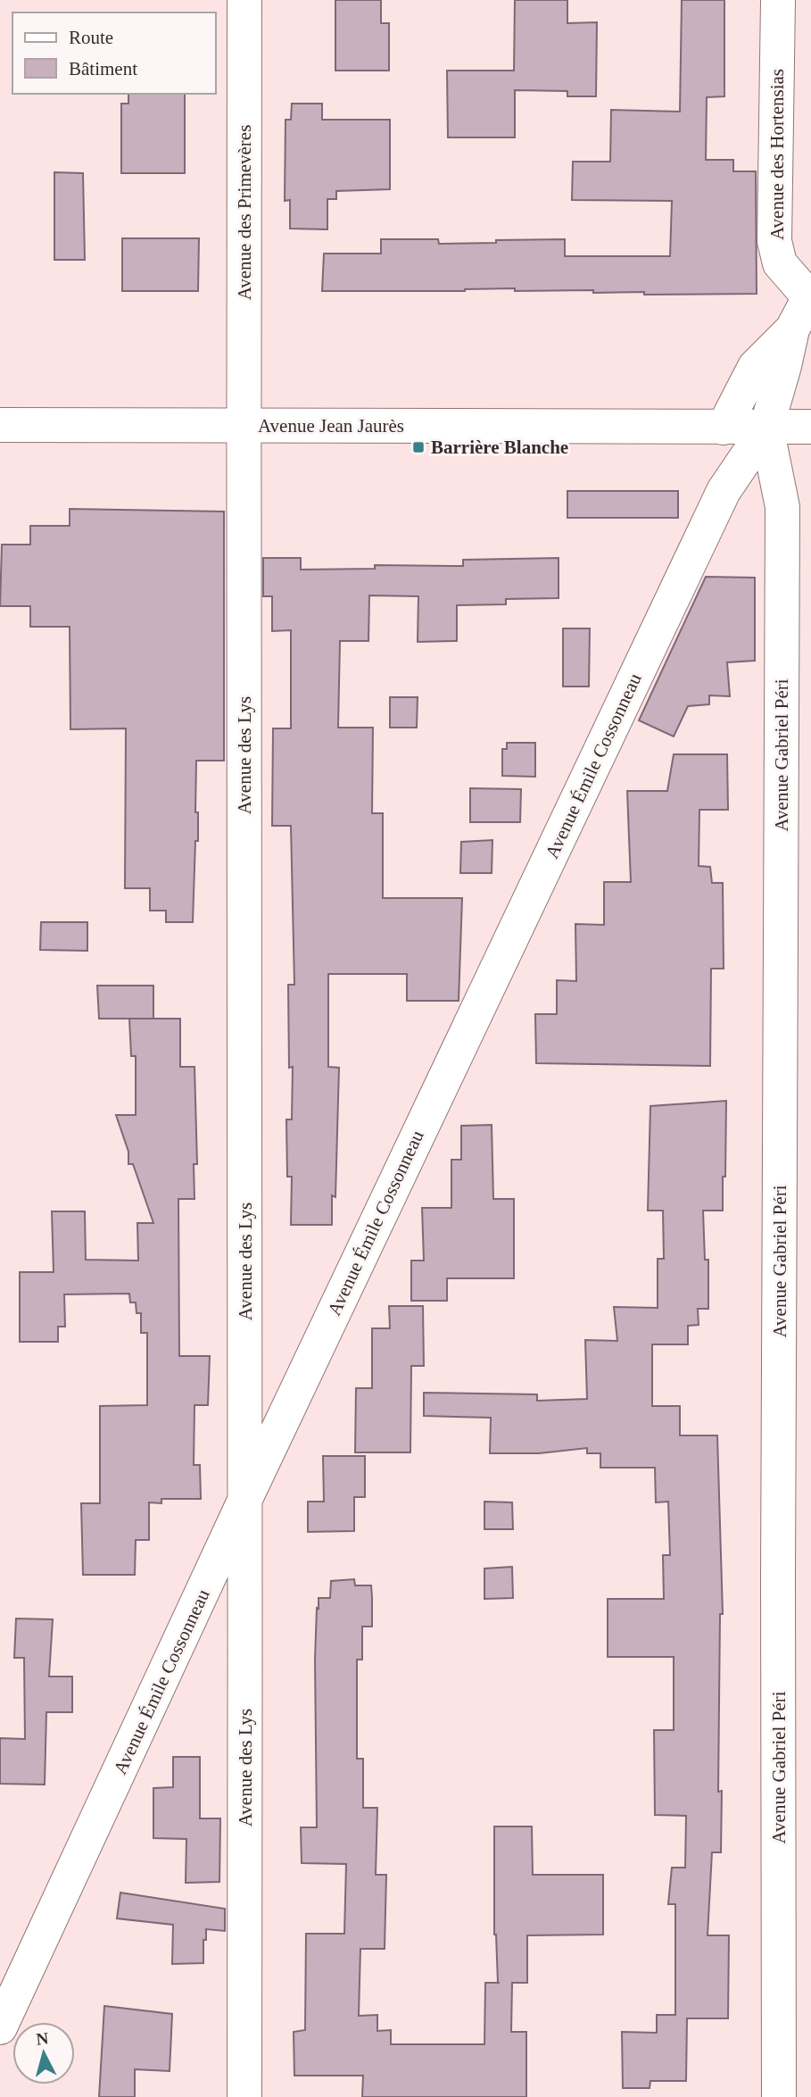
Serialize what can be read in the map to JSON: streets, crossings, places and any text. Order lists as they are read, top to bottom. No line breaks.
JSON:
{"streets":{"street":["Avenue des Hortensias","Avenue des Primevères","Avenue Jean Jaurès","Avenue des Lys","Avenue Gabriel Péri","Avenue Émile Cossonneau"]},"crossings":[["Avenue des Primevères","Avenue Jean Jaurès"],["Avenue des Primevères","Avenue des Lys"],["Avenue Jean Jaurès","Avenue des Lys"],["Avenue Jean Jaurès","Avenue Gabriel Péri"],["Avenue Jean Jaurès","Avenue Émile Cossonneau"],["Avenue des Lys","Avenue Émile Cossonneau"],["Avenue Gabriel Péri","Avenue Émile Cossonneau"]],"places":{"transit":["Barrière Blanche"]},"legend":["Route","Bâtiment"],"north":"top"}
